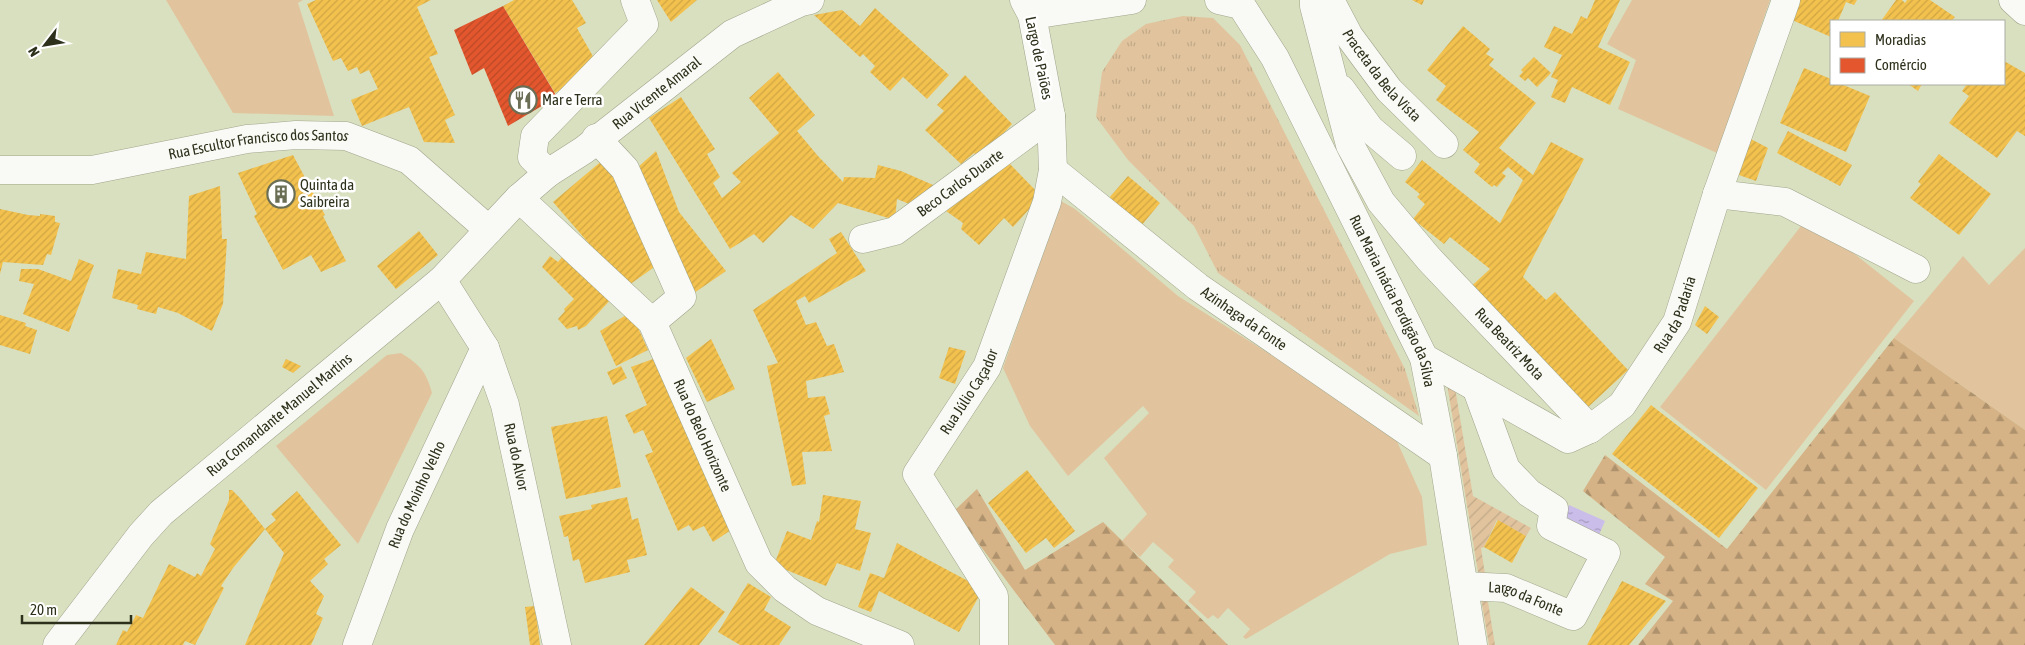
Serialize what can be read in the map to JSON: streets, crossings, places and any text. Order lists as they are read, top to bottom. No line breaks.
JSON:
{"streets":{"street":["Largo de Paiões","Praceta da Bela Vista","Rua Vicente Amaral","Rua Escultor Francisco dos Santos","Beco Carlos Duarte","Rua Maria Inácia Perdigão da Silva","Rua da Padaria","Azinhaga da Fonte","Rua Beatriz Mota","Rua Júlio Caçador","Rua Comandante Manuel Martins","Rua do Belo Horizonte","Rua do Alvor","Rua do Moinho Velho","Largo da Fonte"]},"crossings":[["Largo de Paiões","Beco Carlos Duarte"],["Largo de Paiões","Rua Júlio Caçador"],["Rua Vicente Amaral","Rua Comandante Manuel Martins"],["Rua Vicente Amaral","Rua do Belo Horizonte"],["Rua Escultor Francisco dos Santos","Rua Comandante Manuel Martins"],["Beco Carlos Duarte","Rua Júlio Caçador"],["Rua Maria Inácia Perdigão da Silva","Rua da Padaria"],["Rua Maria Inácia Perdigão da Silva","Azinhaga da Fonte"],["Rua Maria Inácia Perdigão da Silva","Largo da Fonte"],["Rua da Padaria","Rua Beatriz Mota"],["Rua da Padaria","Largo da Fonte"],["Azinhaga da Fonte","Rua Júlio Caçador"],["Rua Comandante Manuel Martins","Rua do Belo Horizonte"],["Rua Comandante Manuel Martins","Rua do Alvor"],["Rua do Alvor","Rua do Moinho Velho"]],"places":{"restaurant":["Mar e Terra"],"building":["Quinta da Saibreira"]},"legend":["Moradias","Comércio"],"scale_bar":"20 m","north":"bottom left"}
